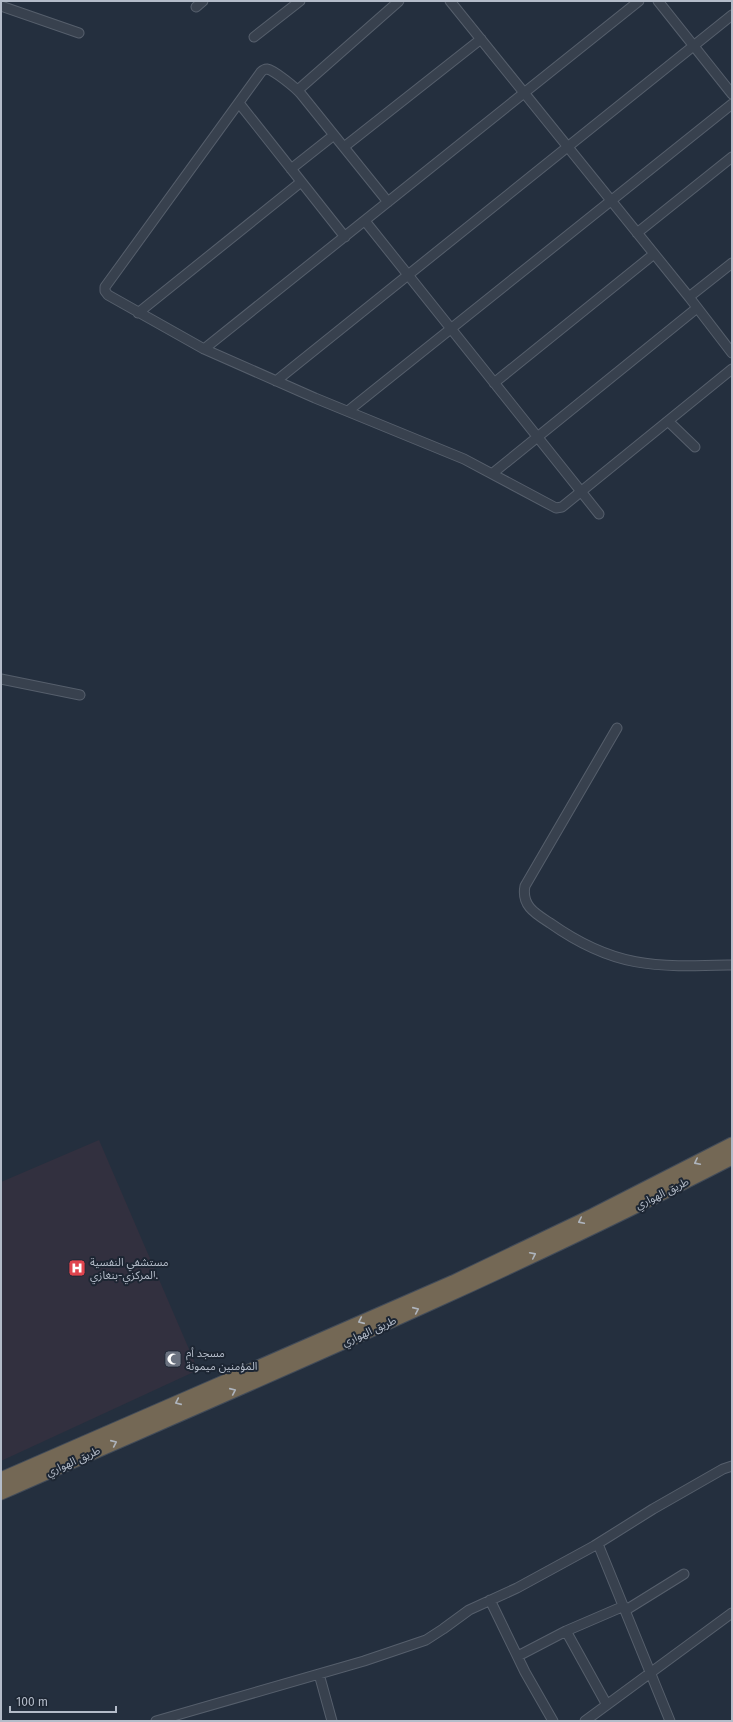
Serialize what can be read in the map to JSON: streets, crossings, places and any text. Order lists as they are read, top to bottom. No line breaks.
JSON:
{"streets":{"highway":["طريق الهواري"]},"places":{"hospital":["مستشفي النفسية المركزي-بنغازي."],"mosque":["مسجد أم المؤمنين ميمونة"]},"scale_bar":"100 m"}
